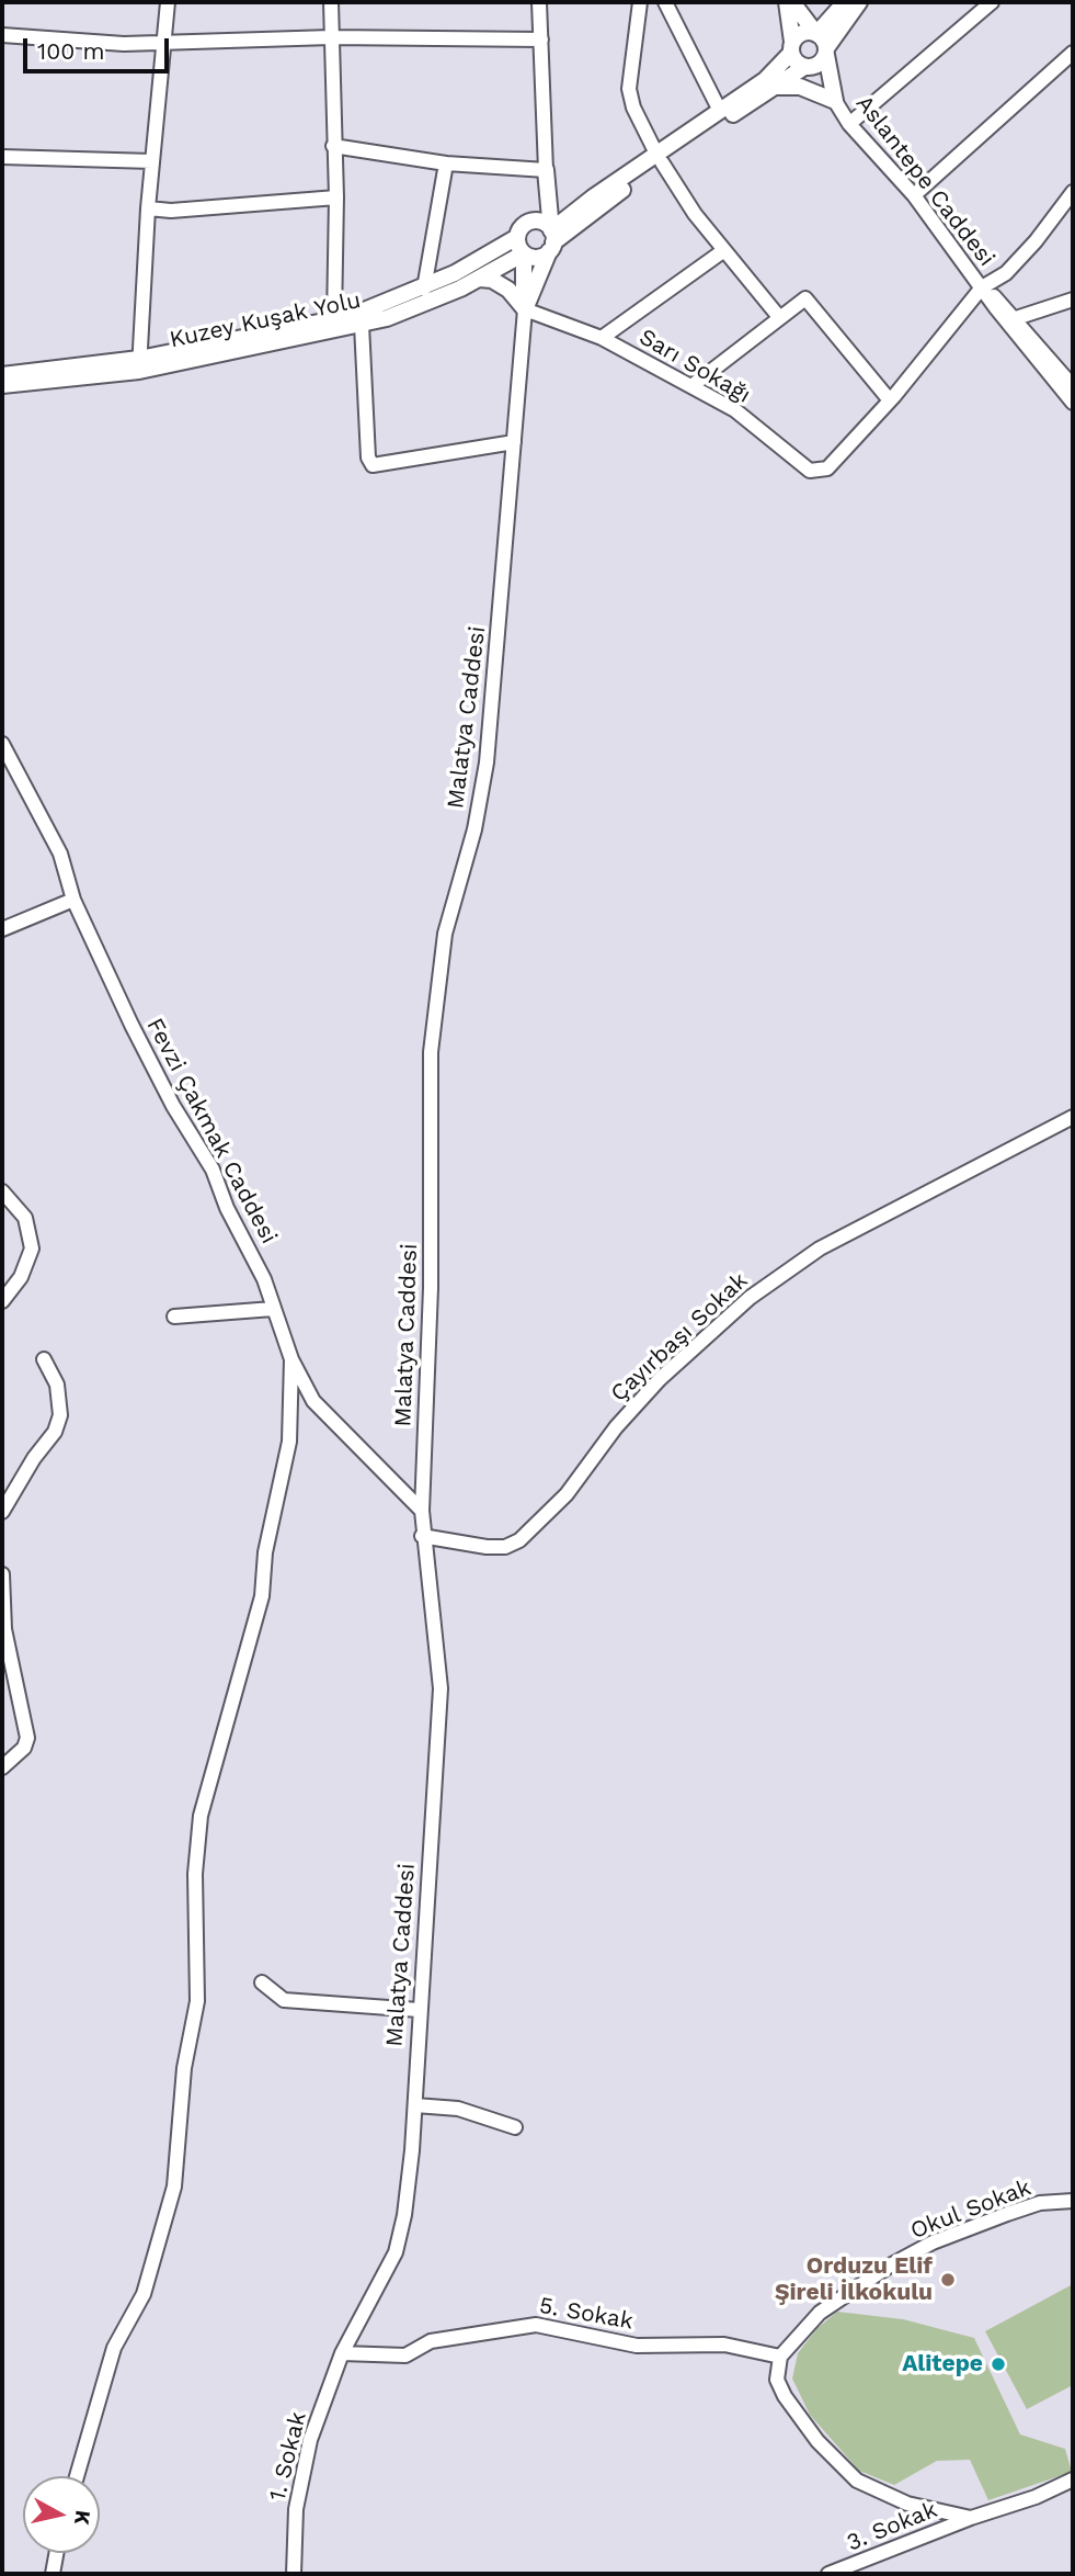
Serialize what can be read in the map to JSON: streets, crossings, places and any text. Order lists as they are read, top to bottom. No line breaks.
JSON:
{"streets":{"main road":["Kuzey Kuşak Yolu"],"street":["Aslantepe Caddesi","Sarı Sokağı","Malatya Caddesi","Fevzi Çakmak Caddesi","Çayırbaşı Sokak","Okul Sokak","5. Sokak","1. Sokak","3. Sokak"]},"crossings":[["Aslantepe Caddesi","Sarı Sokağı"],["Sarı Sokağı","Malatya Caddesi"],["Malatya Caddesi","Fevzi Çakmak Caddesi"],["Malatya Caddesi","Çayırbaşı Sokak"],["Malatya Caddesi","5. Sokak"],["Malatya Caddesi","1. Sokak"],["Okul Sokak","5. Sokak"],["5. Sokak","1. Sokak"]],"places":["Orduzu Elif Şireli İlkokulu","Alitepe"],"scale_bar":"100 m","north":"right"}
